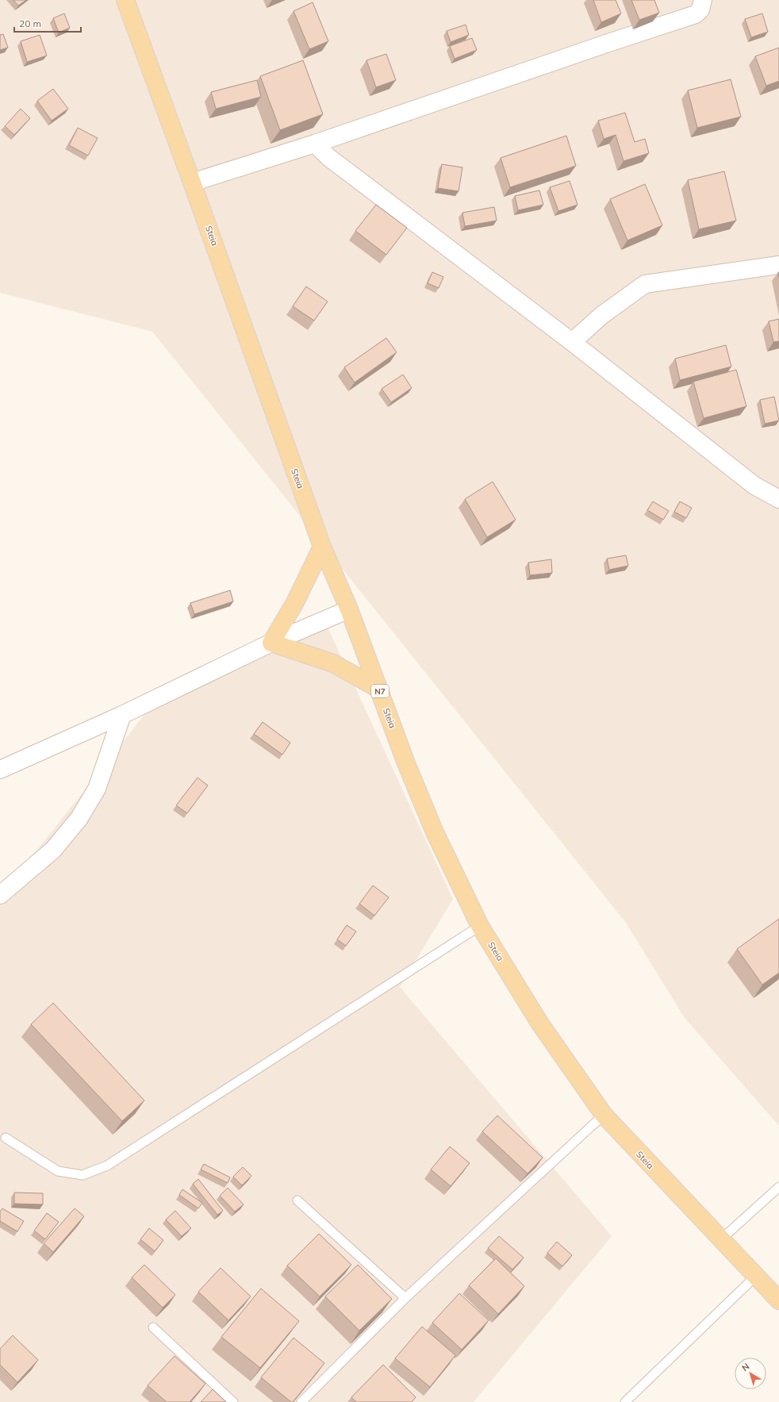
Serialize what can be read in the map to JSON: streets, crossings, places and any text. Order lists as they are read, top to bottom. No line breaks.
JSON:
{"streets":{"main road":["Steia","N7"]},"scale_bar":"20 m","north":"top left"}
